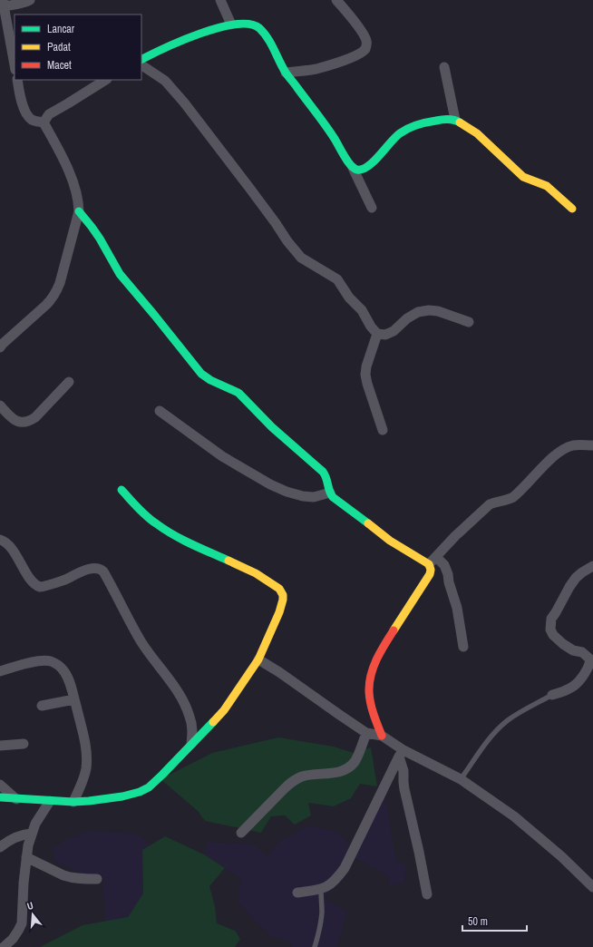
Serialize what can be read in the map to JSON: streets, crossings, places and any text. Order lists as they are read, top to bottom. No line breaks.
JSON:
{"legend":["Lancar","Padat","Macet"],"scale_bar":"50 m","north":"top"}
